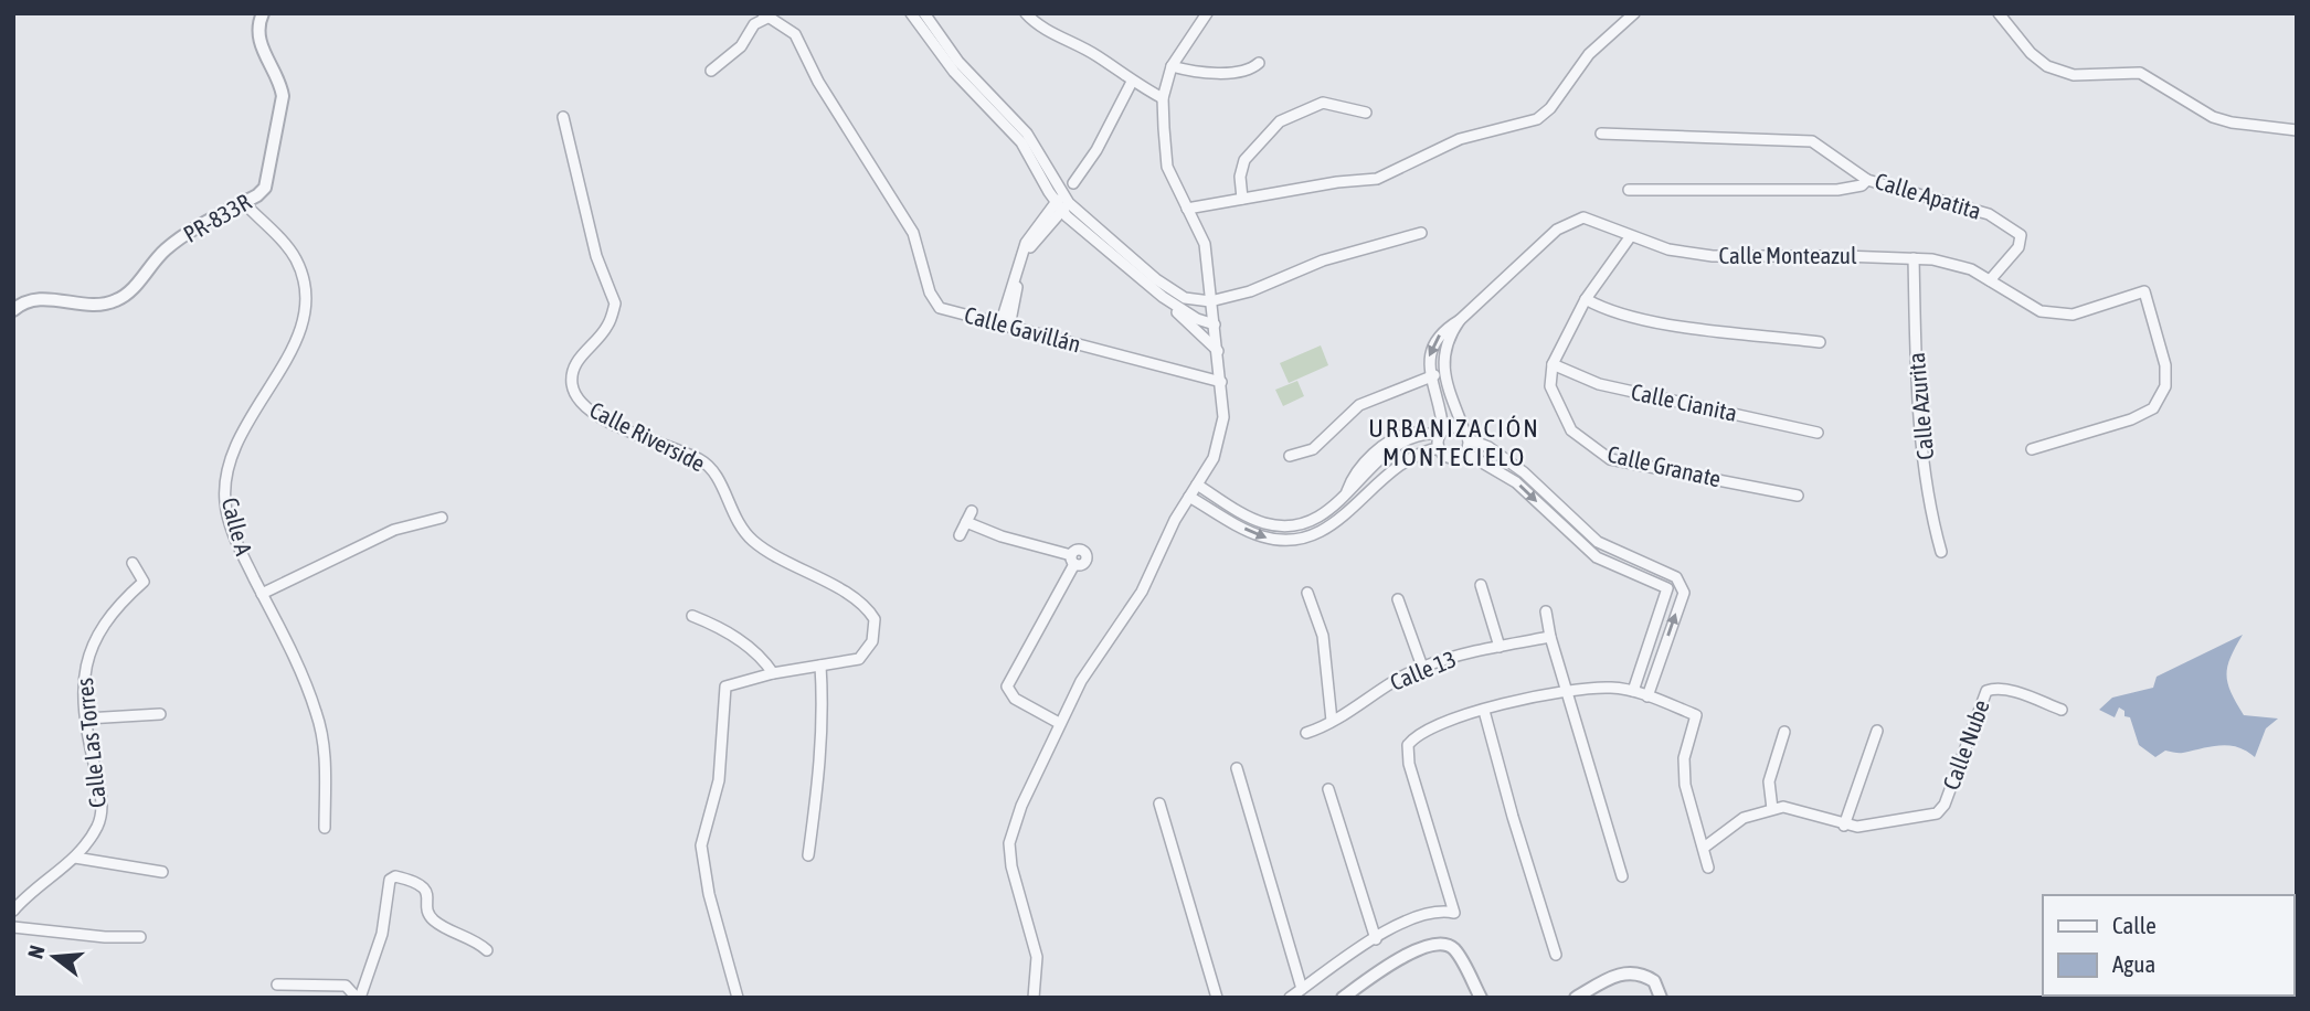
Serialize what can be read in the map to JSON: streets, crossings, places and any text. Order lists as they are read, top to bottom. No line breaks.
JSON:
{"streets":{"street":["Calle Apatita","PR-833R","Calle Monteazul","Calle Gavillán","Calle Cianita","Calle Azurita","Calle Riverside","Calle Granate","Calle A","Calle 13","Calle Las Torres","Calle Nube"]},"crossings":[["Calle Apatita","Calle Monteazul"],["PR-833R","Calle A"],["Calle Monteazul","Calle Azurita"],["Calle Cianita","Calle Granate"]],"districts":["URBANIZACIÓN MONTECIELO"],"legend":["Calle","Agua"],"north":"left"}
